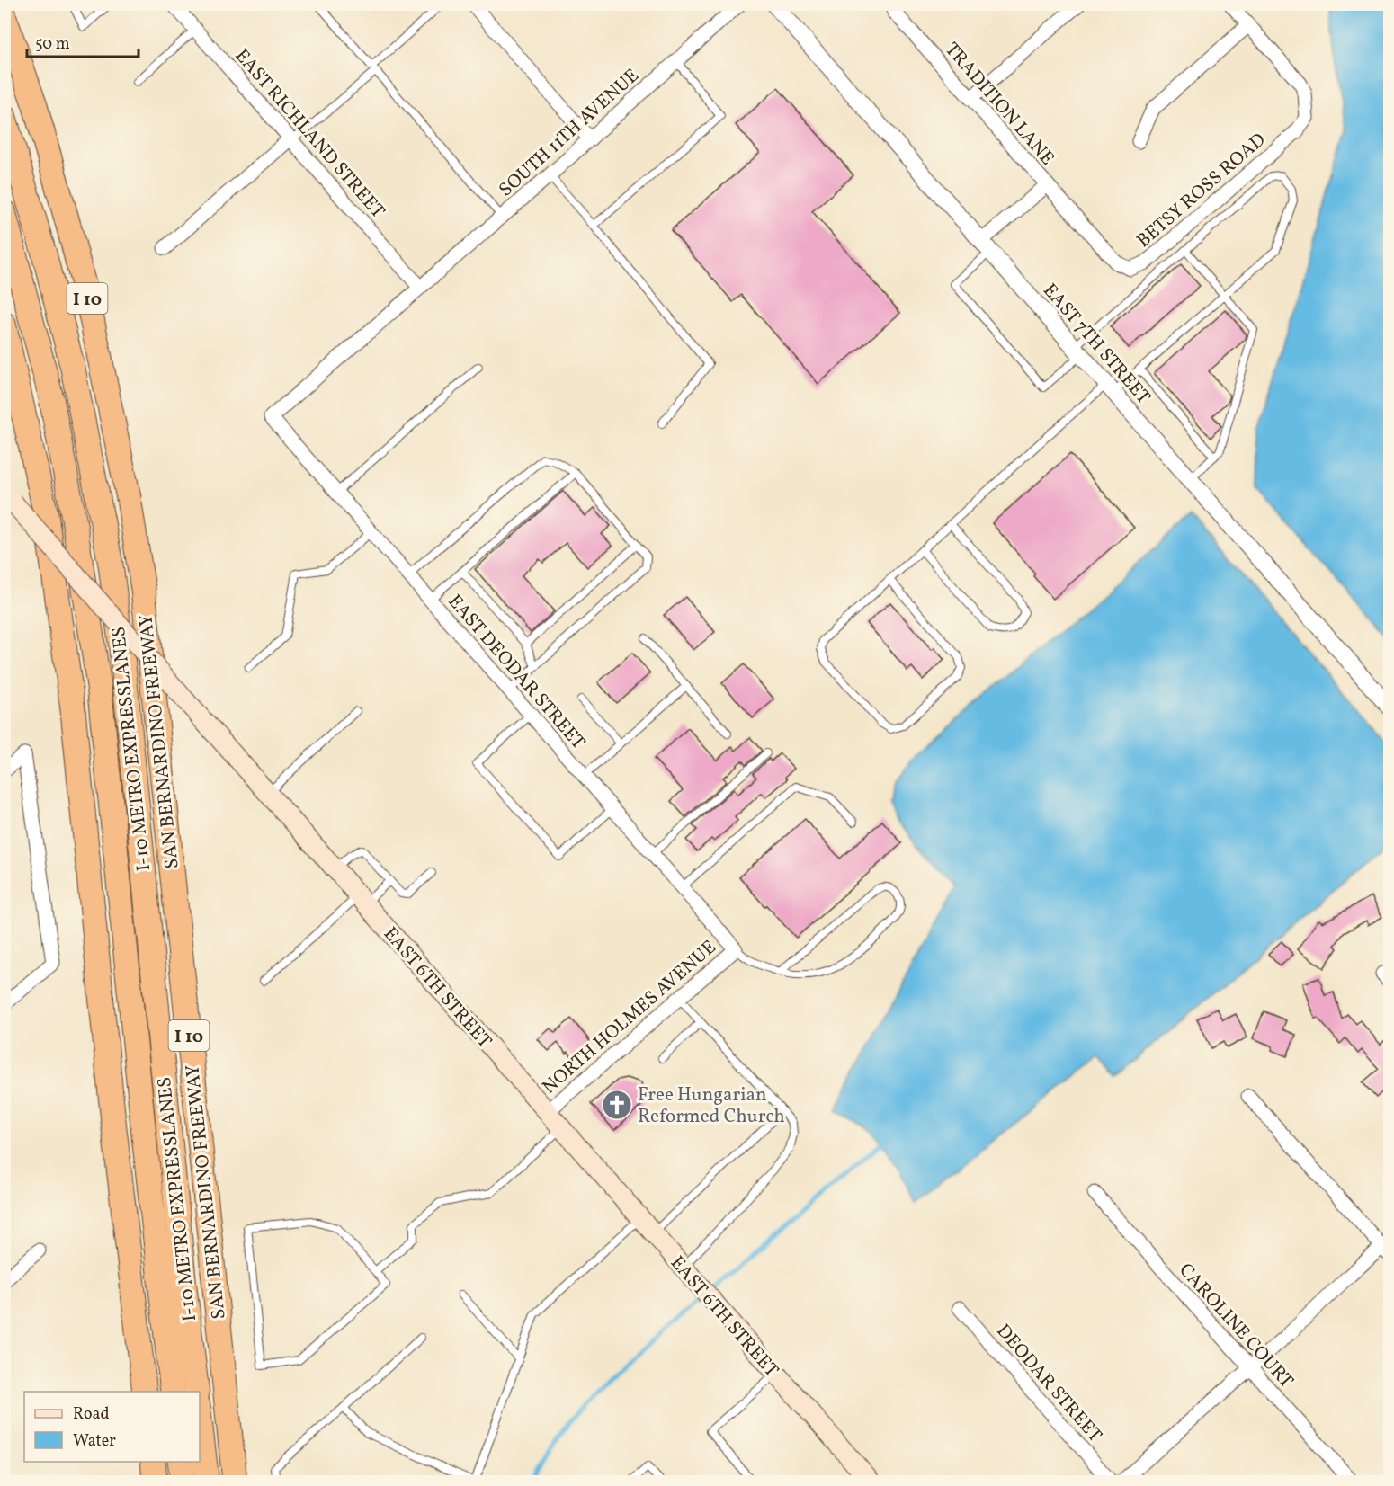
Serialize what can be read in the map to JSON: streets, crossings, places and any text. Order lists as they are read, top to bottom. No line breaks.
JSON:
{"streets":{"highway":["I 10","SAN BERNARDINO FREEWAY","I-10 METRO EXPRESSLANES"],"main road":["EAST 6TH STREET"],"street":["TRADITION LANE","SOUTH 11TH AVENUE","EAST RICHLAND STREET","BETSY ROSS ROAD","EAST 7TH STREET","EAST DEODAR STREET","NORTH HOLMES AVENUE","CAROLINE COURT","DEODAR STREET"]},"crossings":[["TRADITION LANE","BETSY ROSS ROAD"],["TRADITION LANE","EAST 7TH STREET"],["SOUTH 11TH AVENUE","EAST RICHLAND STREET"],["SOUTH 11TH AVENUE","EAST DEODAR STREET"],["EAST DEODAR STREET","NORTH HOLMES AVENUE"],["EAST 6TH STREET","NORTH HOLMES AVENUE"]],"places":{"church":["Free Hungarian Reformed Church"]},"legend":["Road","Water"],"scale_bar":"50 m"}
